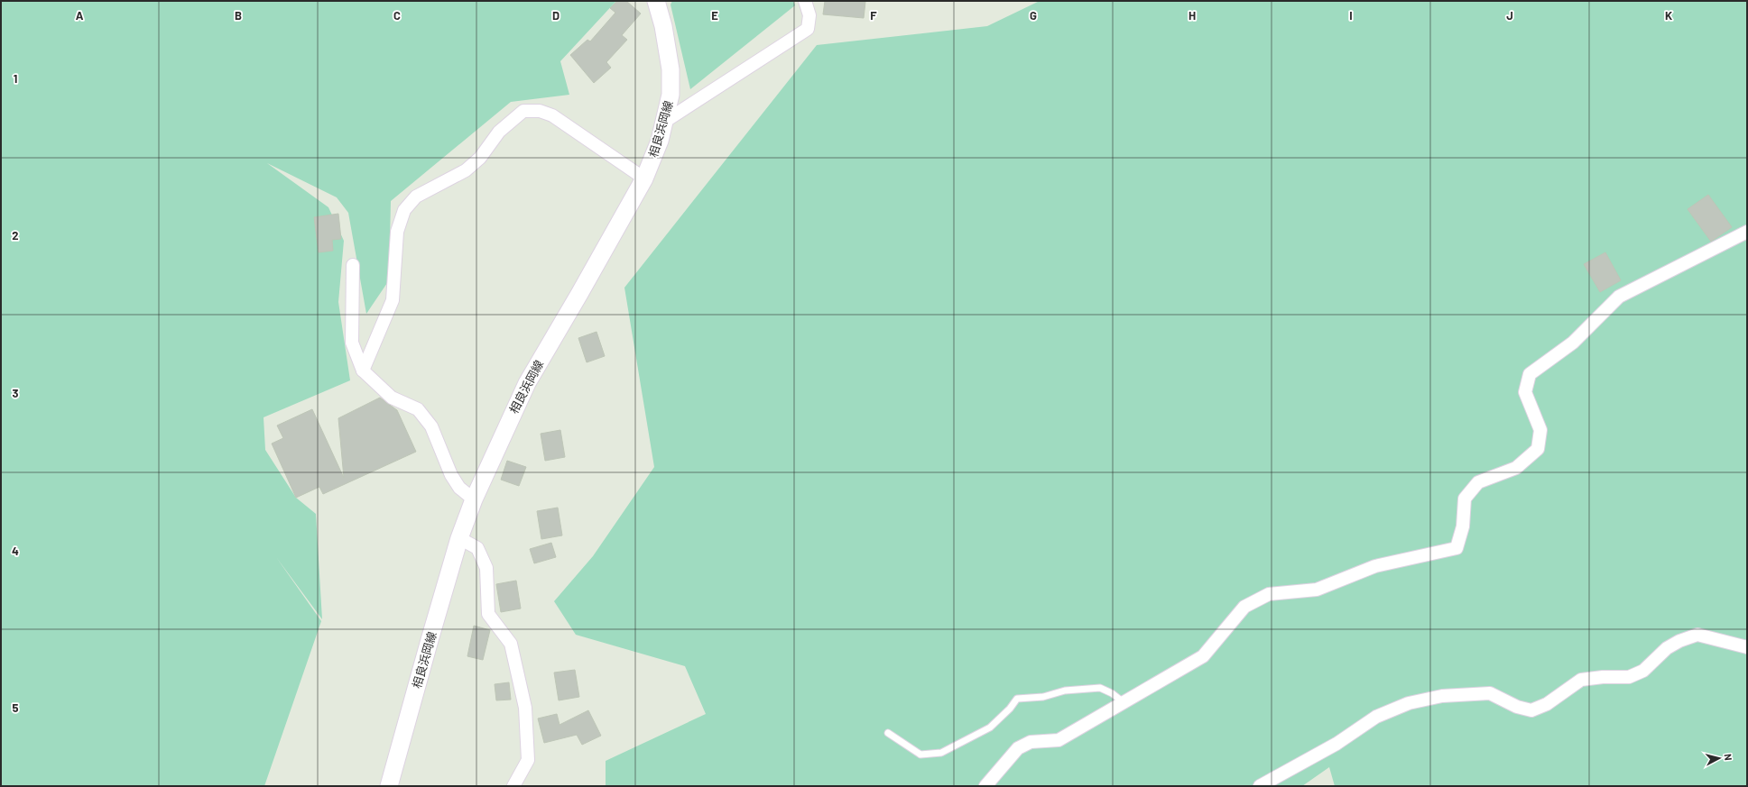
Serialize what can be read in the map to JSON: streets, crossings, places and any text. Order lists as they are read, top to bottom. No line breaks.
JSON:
{"streets":{"main road":["相良浜岡線"]},"north":"right","grid":{"columns":["A","B","C","D","E","F","G","H","I","J","K"],"rows":["1","2","3","4","5"]}}
